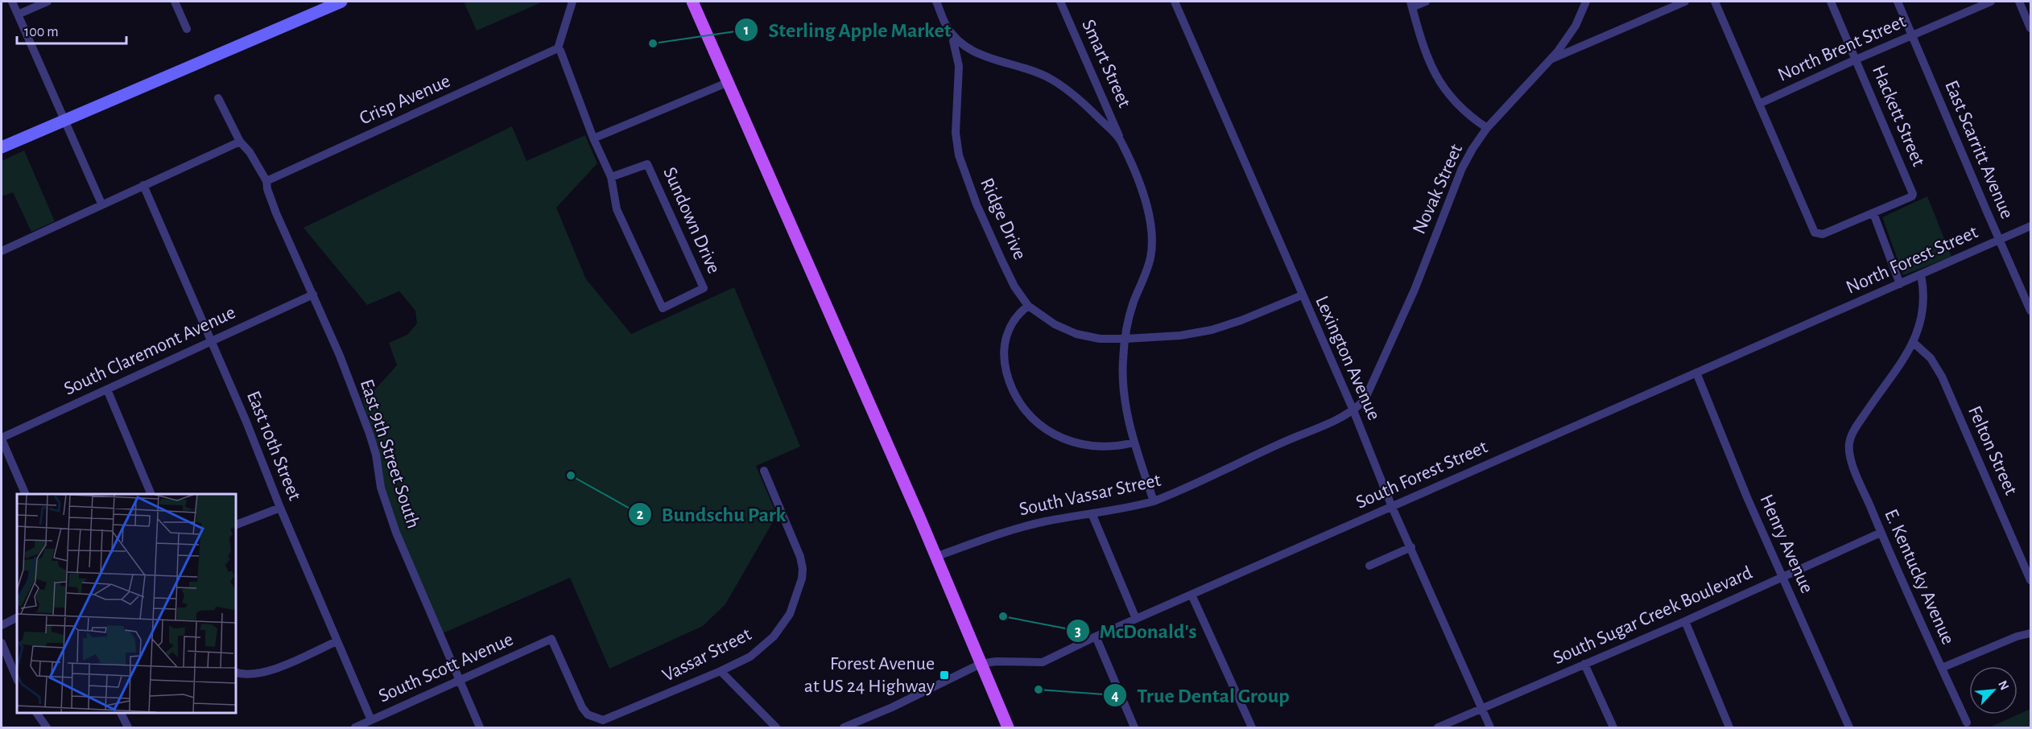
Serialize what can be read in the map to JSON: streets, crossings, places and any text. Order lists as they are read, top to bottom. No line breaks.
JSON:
{"streets":{"street":["North Brent Street","Smart Street","Crisp Avenue","Hackett Street","East Scarritt Avenue","Novak Street","Ridge Drive","Sundown Drive","North Forest Street","South Claremont Avenue","Lexington Avenue","East 10th Street","Felton Street","East 9th Street South","South Forest Street","South Vassar Street","Henry Avenue","E. Kentucky Avenue","South Sugar Creek Boulevard","Vassar Street","South Scott Avenue"]},"crossings":[["North Brent Street","Hackett Street"],["North Brent Street","East Scarritt Avenue"],["Smart Street","Ridge Drive"],["Smart Street","South Vassar Street"],["Crisp Avenue","Sundown Drive"],["Crisp Avenue","East 9th Street South"],["East Scarritt Avenue","North Forest Street"],["Novak Street","Lexington Avenue"],["Novak Street","South Vassar Street"],["Ridge Drive","Lexington Avenue"],["North Forest Street","South Forest Street"],["South Claremont Avenue","East 10th Street"],["South Claremont Avenue","East 9th Street South"],["Lexington Avenue","South Forest Street"],["Lexington Avenue","South Vassar Street"],["Lexington Avenue","South Sugar Creek Boulevard"],["East 10th Street","South Scott Avenue"],["Felton Street","E. Kentucky Avenue"],["East 9th Street South","South Scott Avenue"],["South Forest Street","Henry Avenue"],["Henry Avenue","South Sugar Creek Boulevard"],["E. Kentucky Avenue","South Sugar Creek Boulevard"],["Vassar Street","South Scott Avenue"]],"places":{"other":["Sterling Apple Market","Bundschu Park","McDonald's","True Dental Group"],"transit":["Forest Avenue at US 24 Highway"]},"scale_bar":"100 m","north":"top right"}
